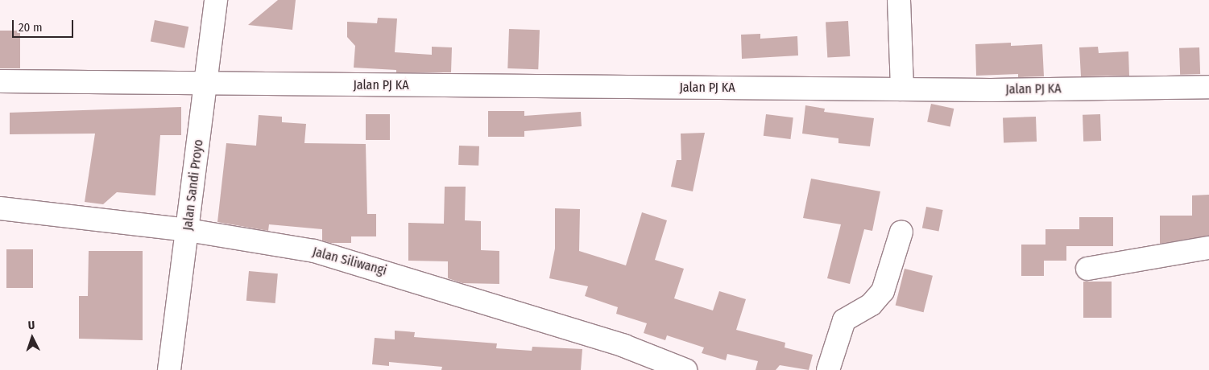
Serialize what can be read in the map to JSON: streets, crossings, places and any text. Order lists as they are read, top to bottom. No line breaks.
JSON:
{"streets":{"street":["Jalan PJ KA","Jalan Sandi Proyo","Jalan Siliwangi"]},"crossings":[["Jalan PJ KA","Jalan Sandi Proyo"],["Jalan Sandi Proyo","Jalan Siliwangi"]],"scale_bar":"20 m","north":"top"}
